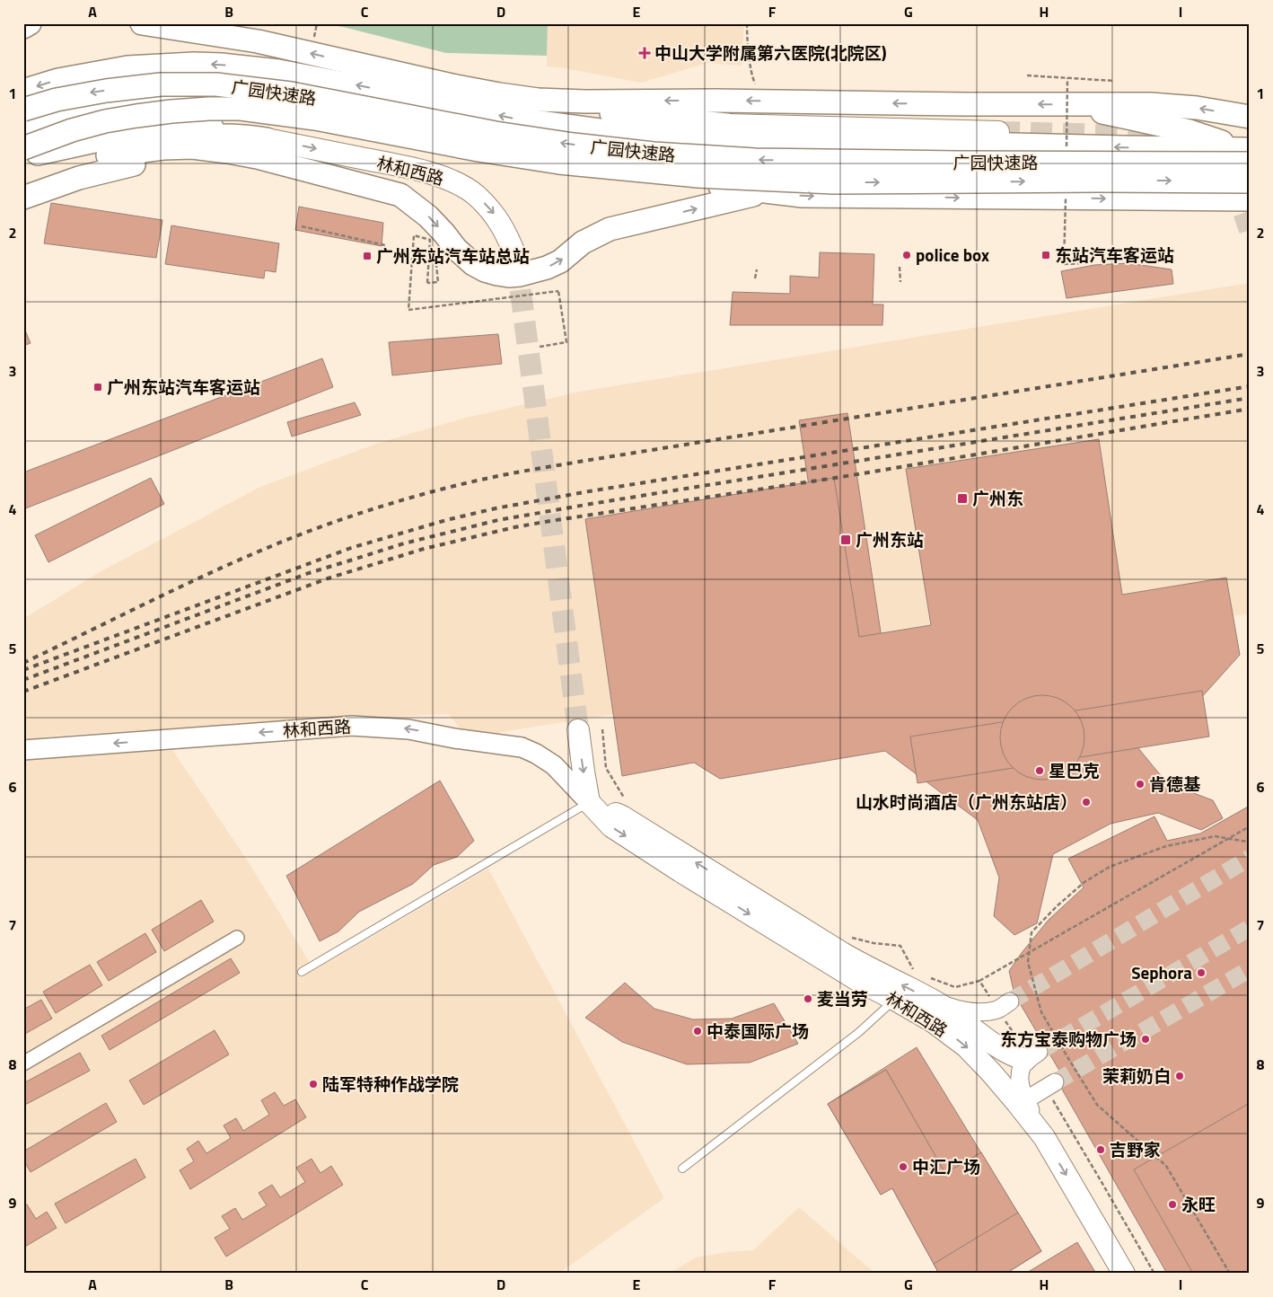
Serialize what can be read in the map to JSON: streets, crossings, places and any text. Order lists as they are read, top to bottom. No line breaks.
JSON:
{"streets":{"highway":["广园快速路"],"main road":["林和西路"]},"places":{"health":["中山大学附属第六医院(北院区)"],"other":["police box","星巴克","肯德基","山水时尚酒店（广州东站店）","Sephora","麦当劳","中泰国际广场","东方宝泰购物广场","茉莉奶白","陆军特种作战学院","吉野家","中汇广场","永旺"],"transit":["东站汽车客运站","广州东站汽车站总站","广州东站汽车客运站","广州东","广州东站"]},"grid":{"columns":["A","B","C","D","E","F","G","H","I"],"rows":["1","2","3","4","5","6","7","8","9"]}}
